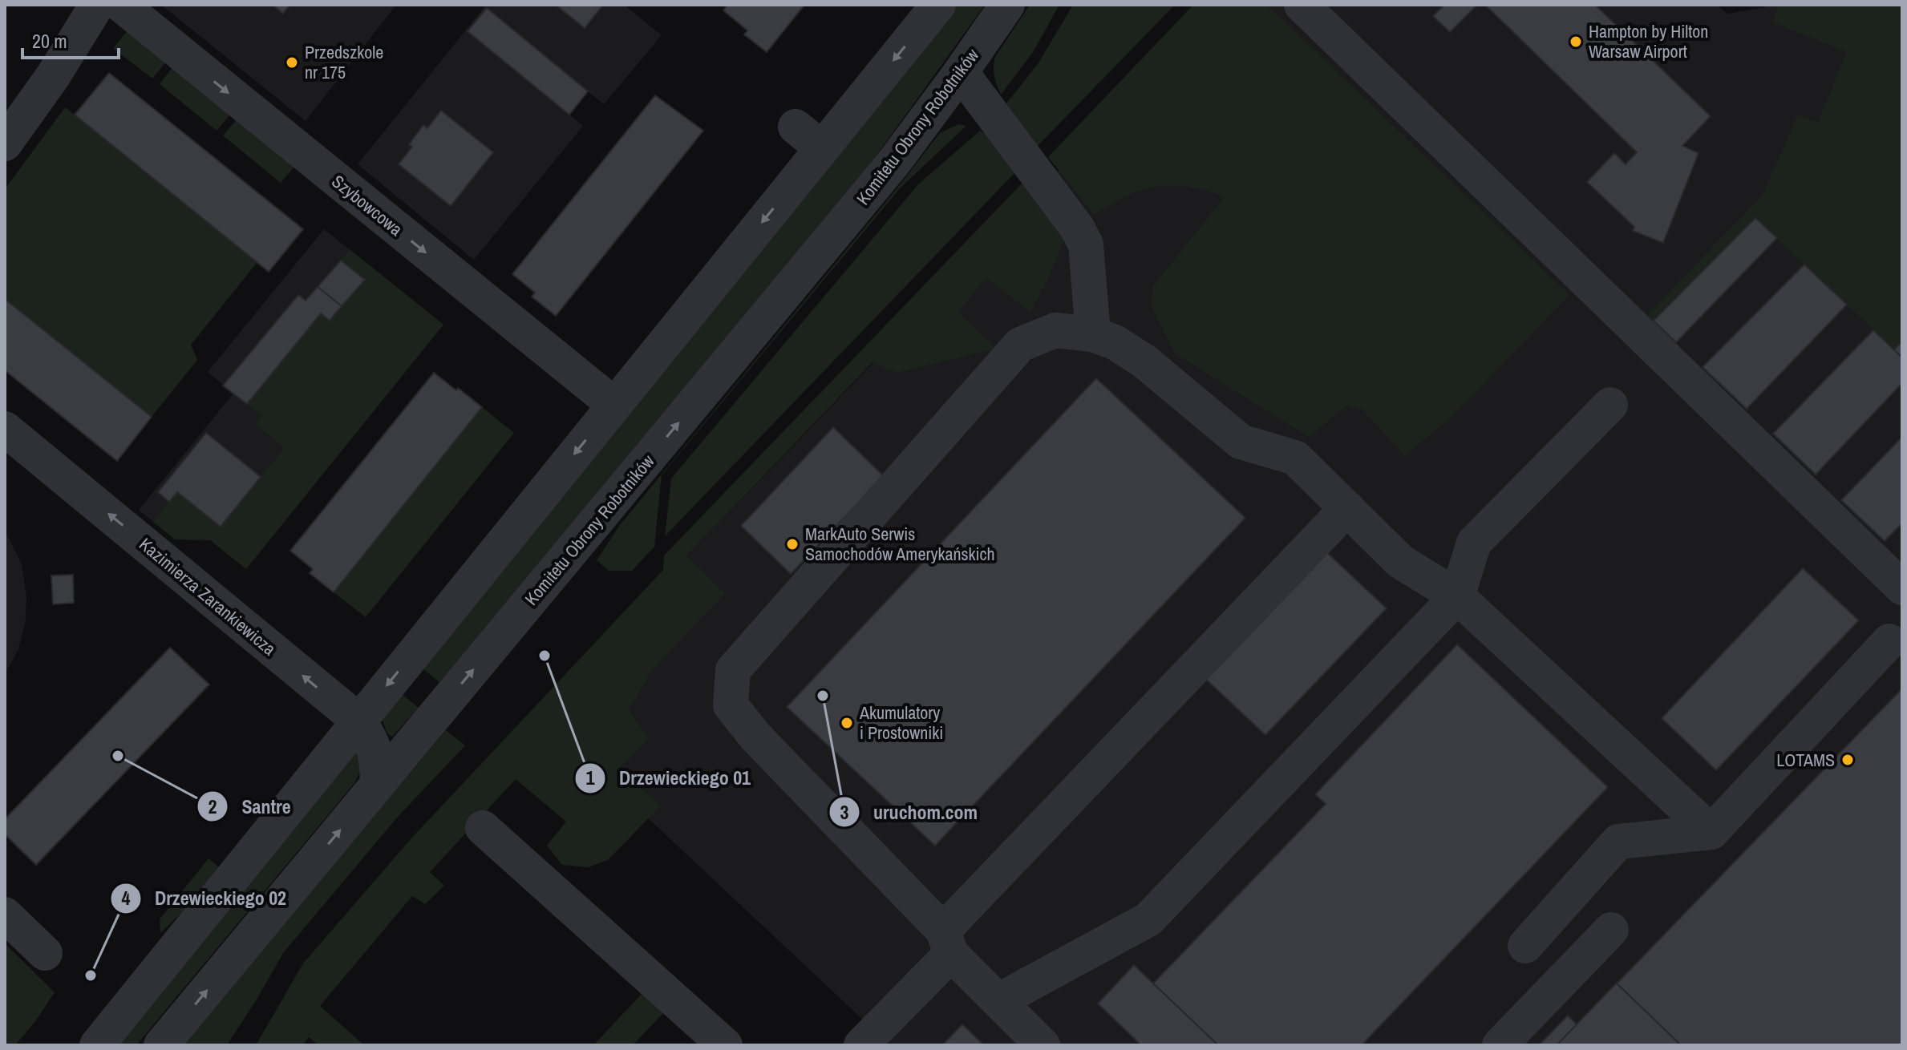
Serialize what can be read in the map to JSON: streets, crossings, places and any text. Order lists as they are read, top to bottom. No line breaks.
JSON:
{"streets":{"street":["Komitetu Obrony Robotników","Szybowcowa","Kazimierza Zarankiewicza"]},"crossings":[["Komitetu Obrony Robotników","Kazimierza Zarankiewicza"]],"one_way":["Szybowcowa","Kazimierza Zarankiewicza"],"places":["Hampton by Hilton Warsaw Airport","Przedszkole nr 175","MarkAuto Serwis Samochodów Amerykańskich","Drzewieckiego 01","uruchom.com","Akumulatory i Prostowniki","Santre","LOTAMS","Drzewieckiego 02"],"scale_bar":"20 m"}
